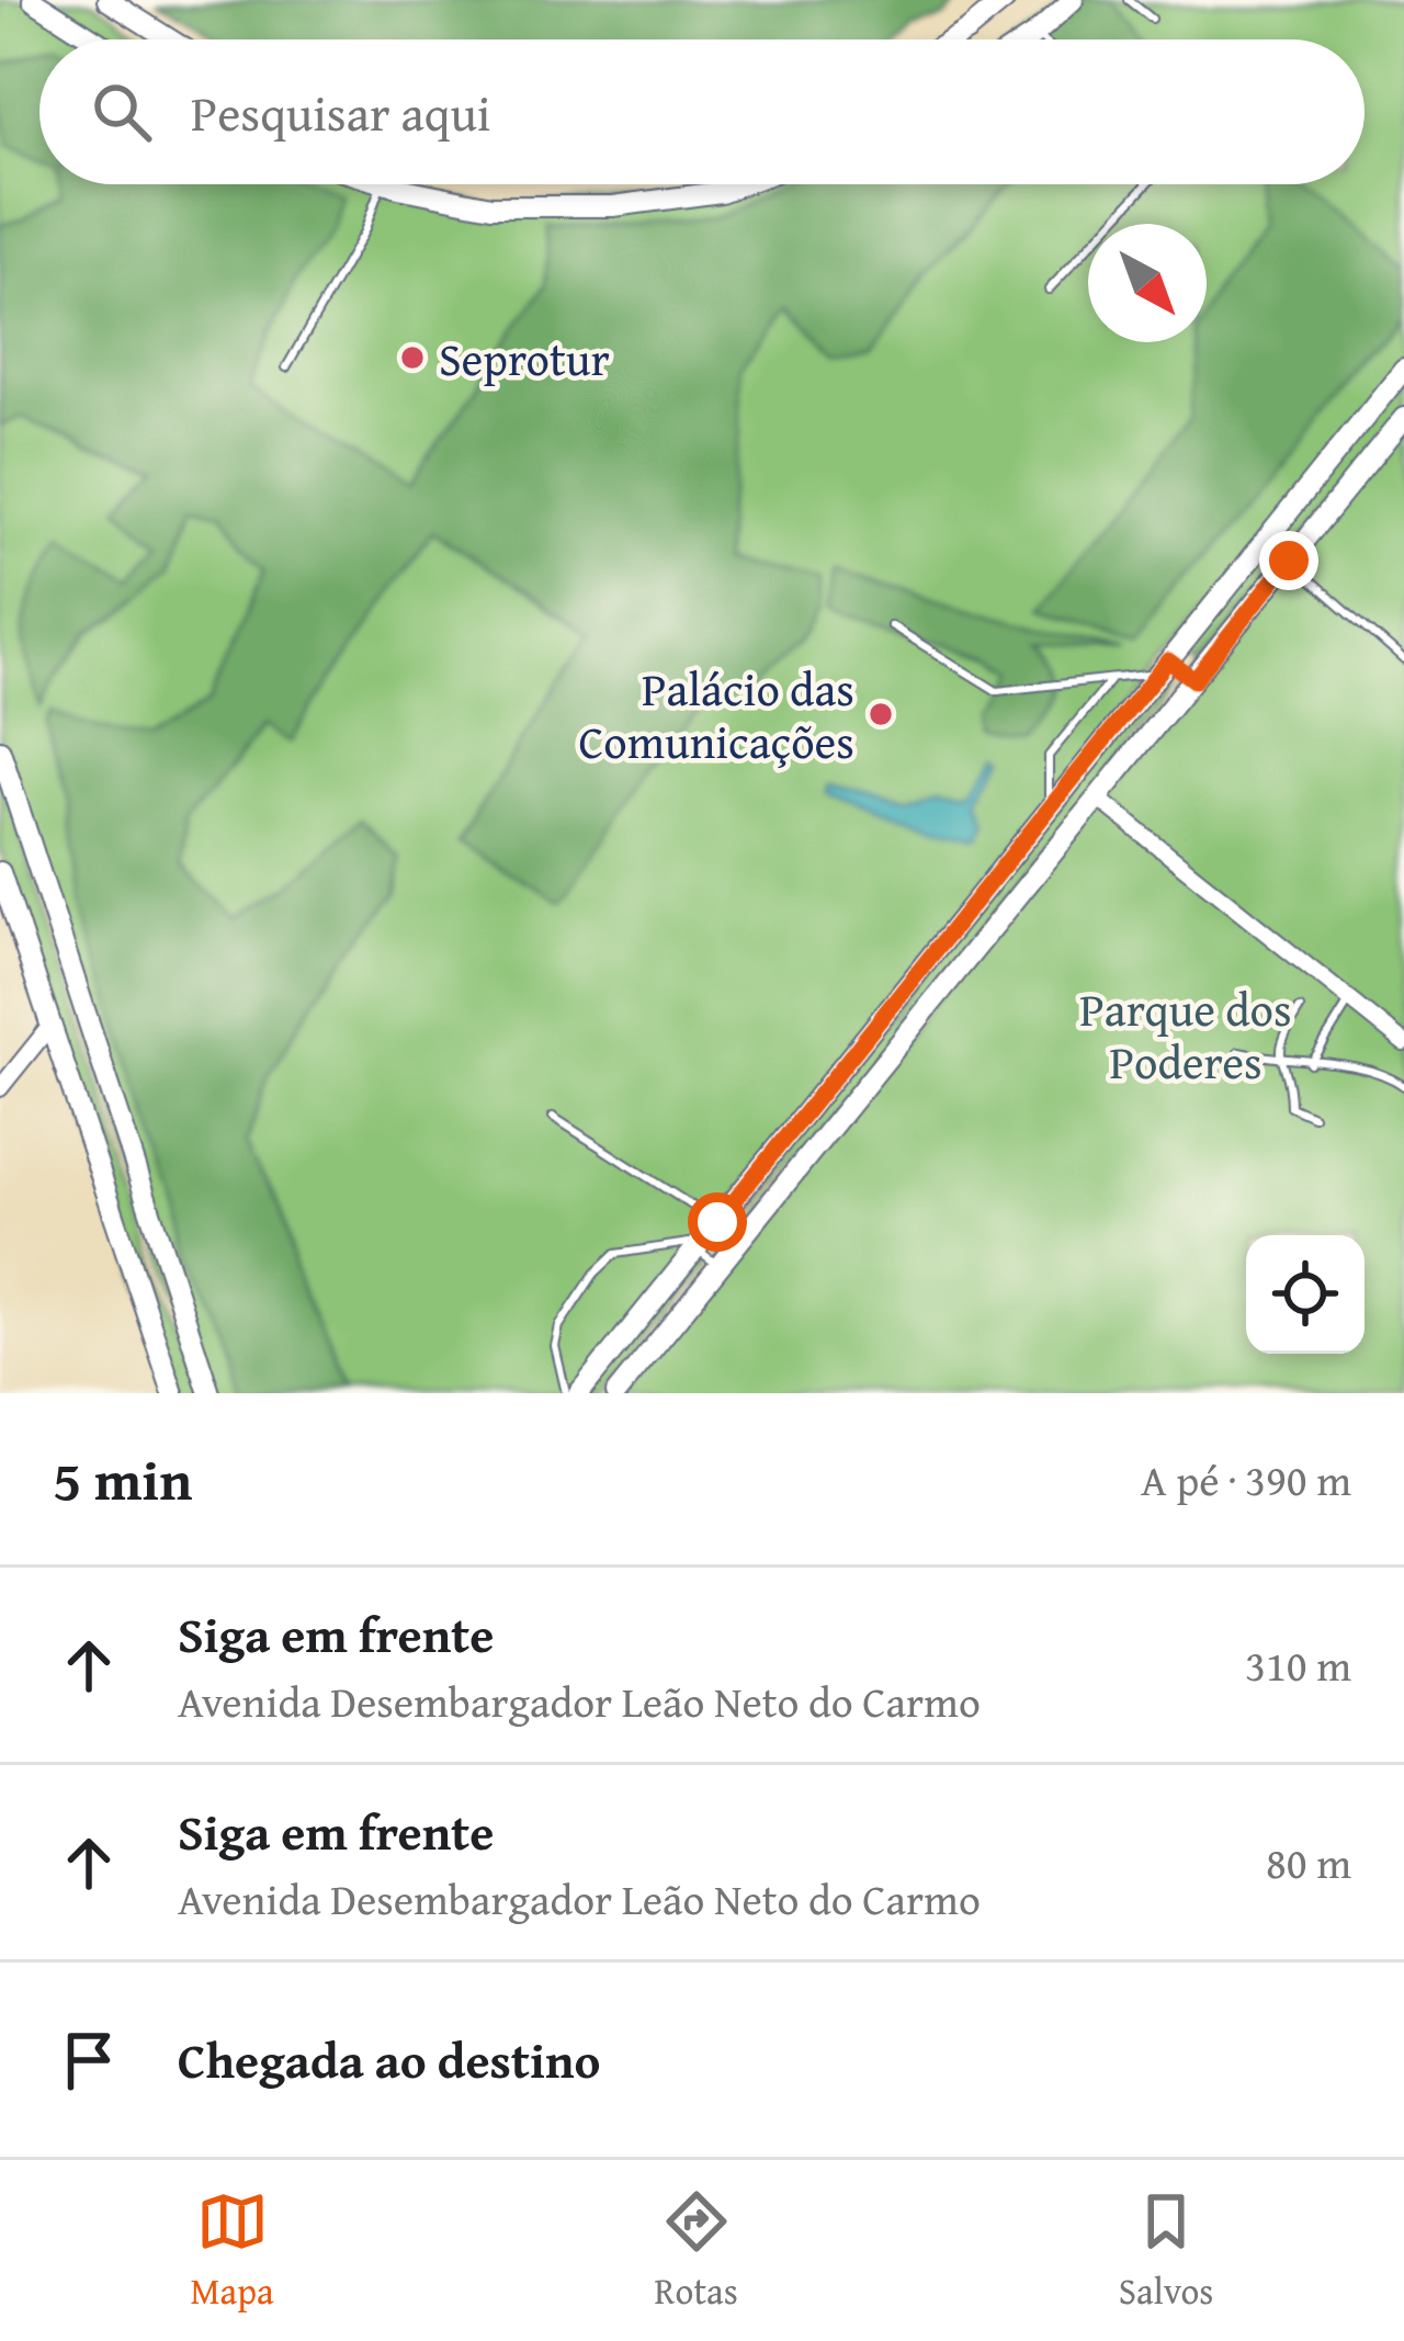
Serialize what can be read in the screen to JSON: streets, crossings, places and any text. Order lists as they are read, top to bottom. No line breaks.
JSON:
{"parks":["Parque dos Poderes"],"places":["Seprotur","Palácio das Comunicações"],"north":"bottom right","page":{"search":"Pesquisar aqui","heading":["5 min","A pé · 390 m"],"list":[["Siga em frente","Avenida Desembargador Leão Neto do Carmo","310 m"],["Siga em frente","Avenida Desembargador Leão Neto do Carmo","80 m"],"Chegada ao destino"],"nav":["Mapa","Rotas","Salvos"]}}
